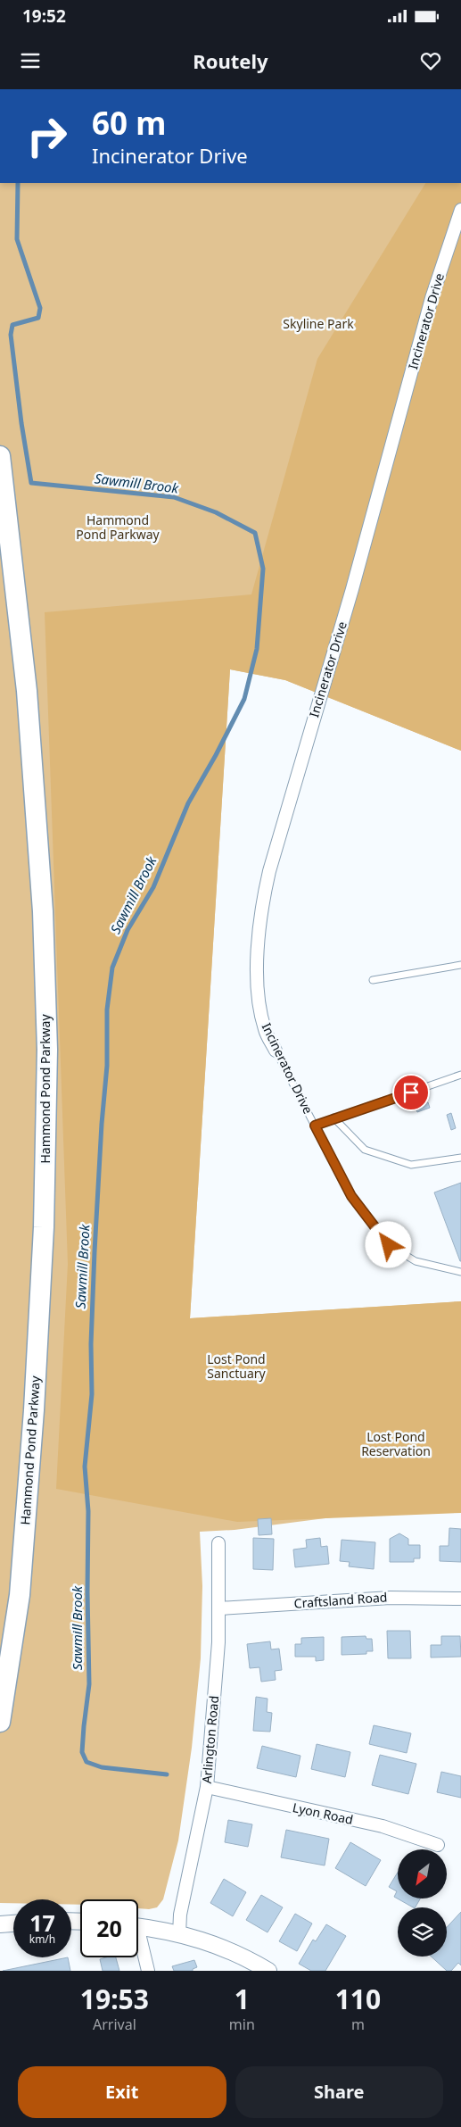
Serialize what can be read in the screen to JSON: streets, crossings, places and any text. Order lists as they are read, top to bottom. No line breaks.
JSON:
{"streets":{"main road":["Hammond Pond Parkway"],"street":["Incinerator Drive","Craftsland Road","Arlington Road","Lyon Road"]},"crossings":[["Craftsland Road","Arlington Road"],["Arlington Road","Lyon Road"]],"water":["Sawmill Brook"],"parks":["Skyline Park","Hammond Pond Parkway","Lost Pond Sanctuary","Lost Pond Reservation"],"north":"bottom left","page":{"status":"19:52","header":"Routely","turn":["60 m","Incinerator Drive"],"speed":"17 km/h","limit":"20","eta":["19:53","Arrival","1","min","110","m"],"buttons":["Exit","Share"]}}
